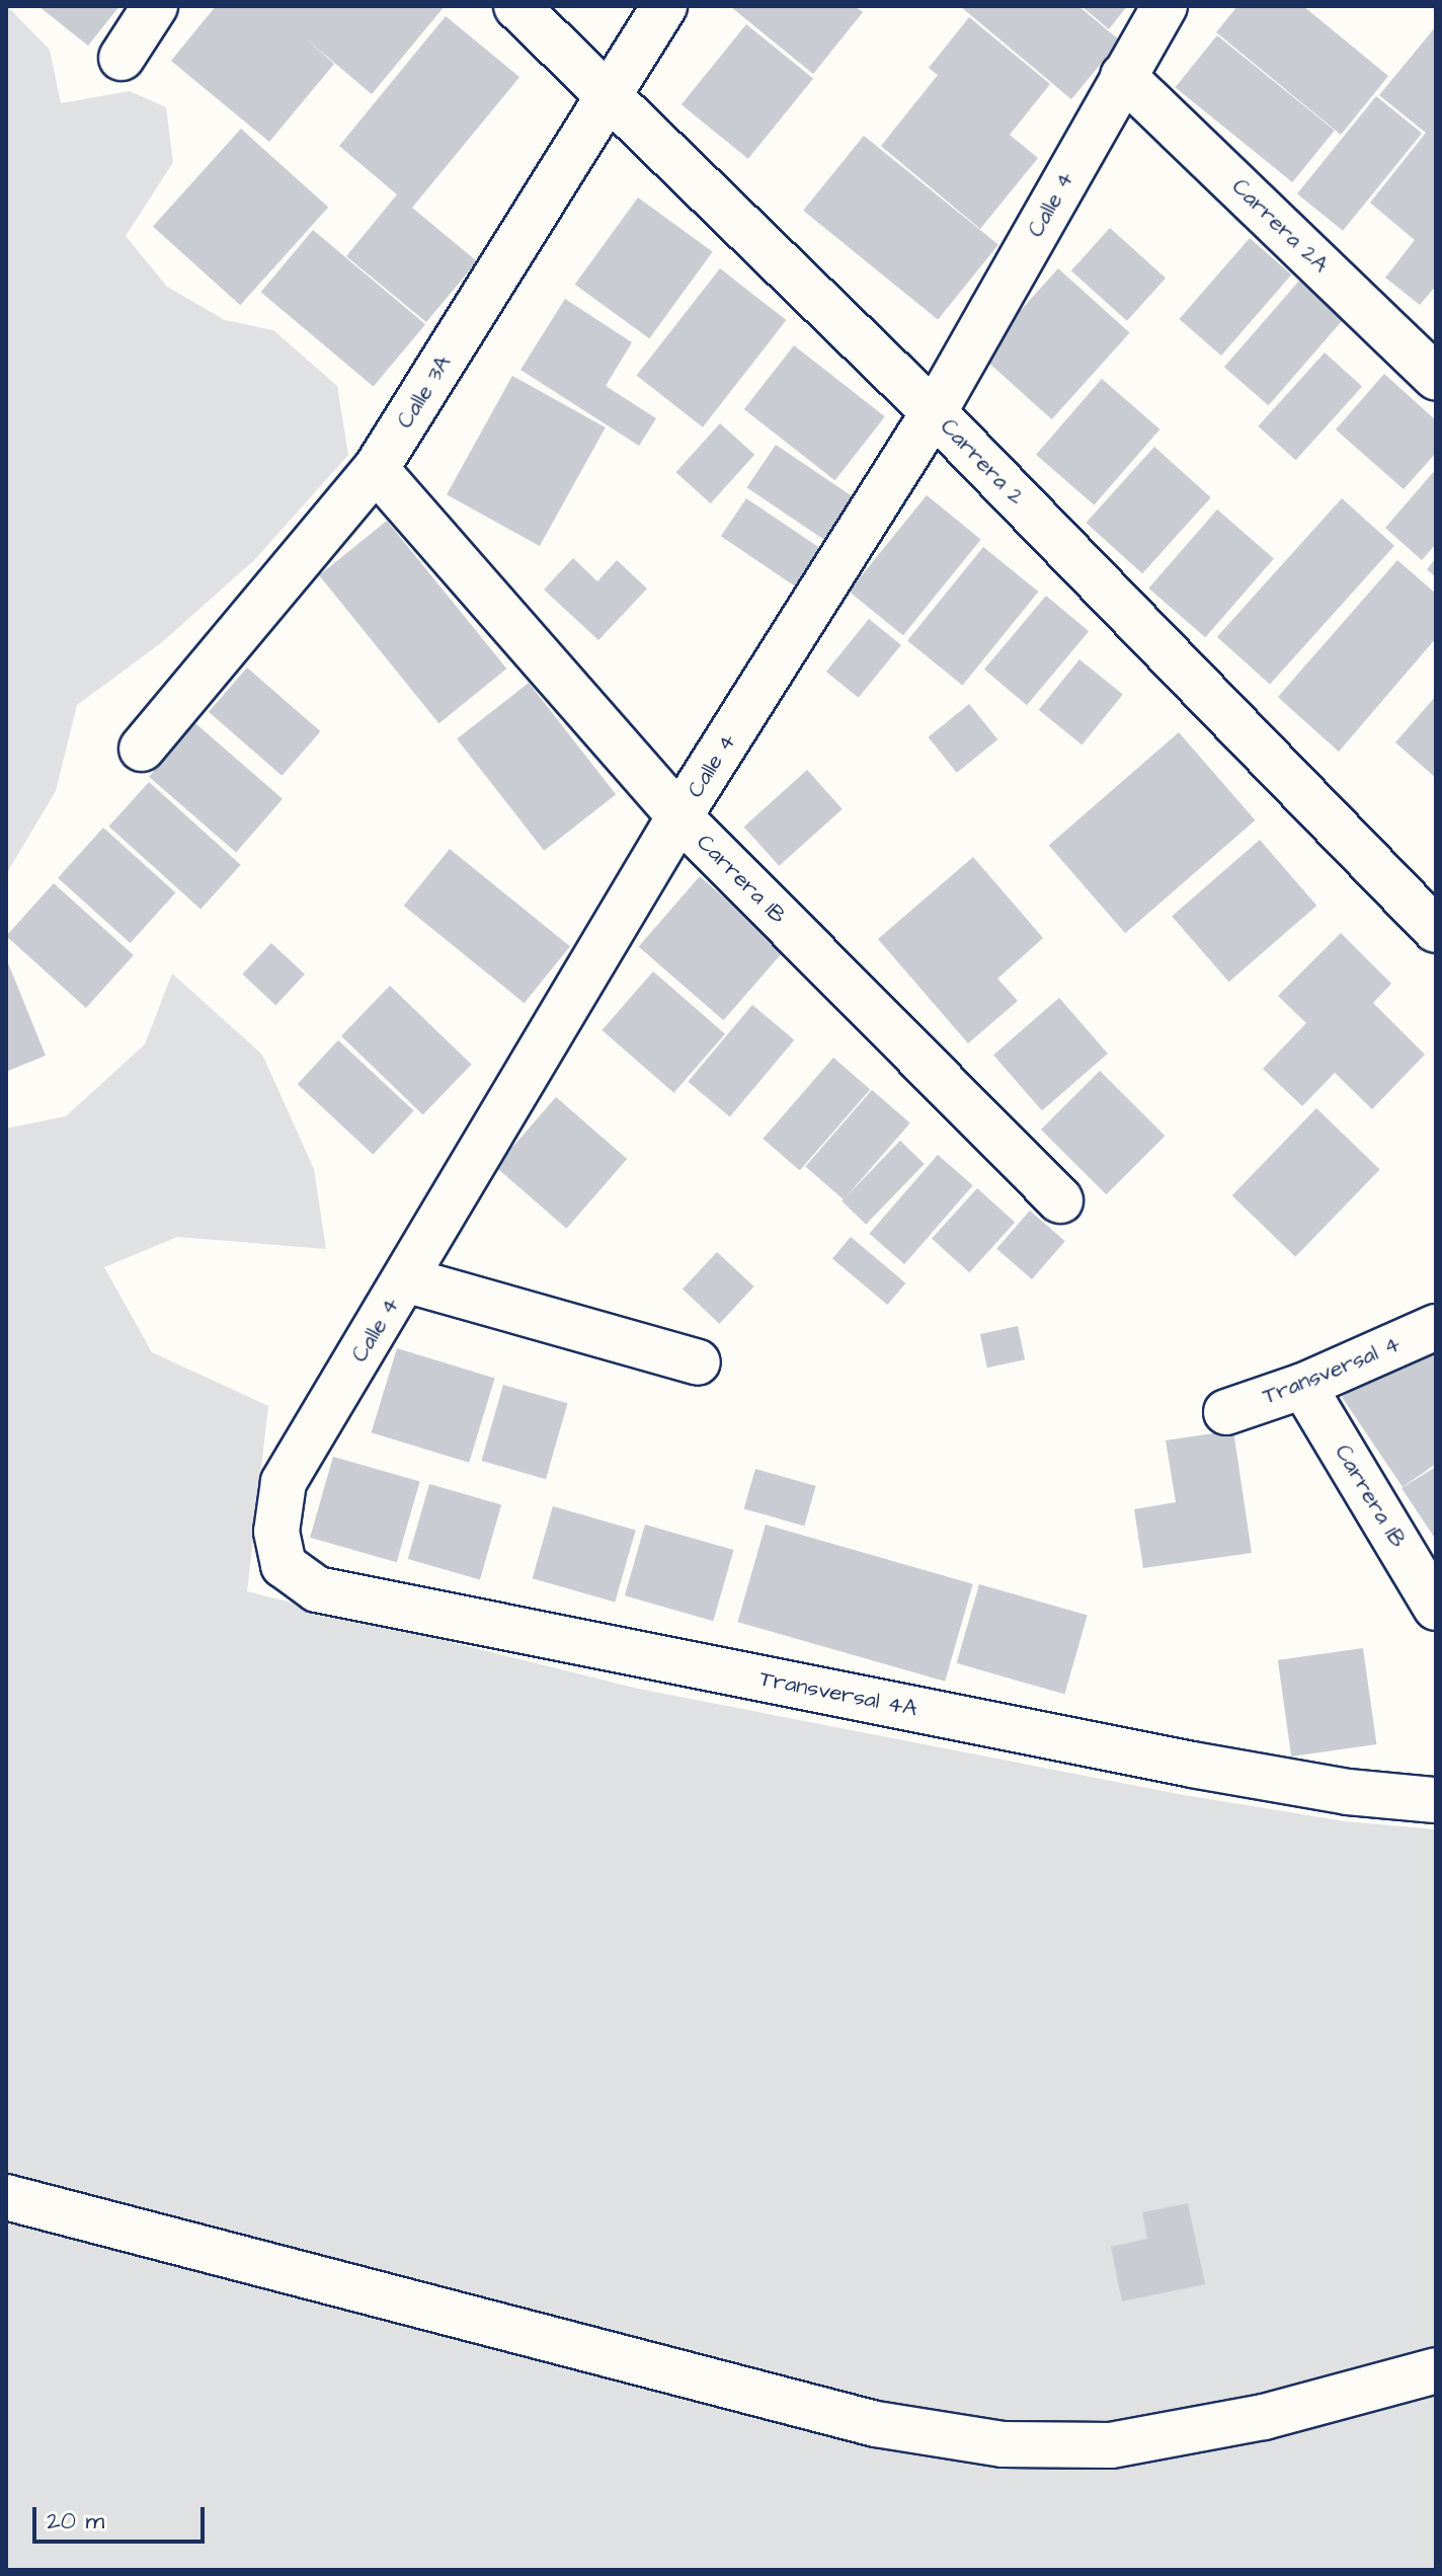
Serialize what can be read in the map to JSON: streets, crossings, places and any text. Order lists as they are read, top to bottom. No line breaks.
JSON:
{"streets":{"street":["Calle 4","Carrera 2A","Calle 3A","Carrera 2","Carrera 1B","Transversal 4","Transversal 4A"]},"crossings":[["Calle 4","Carrera 2A"],["Calle 4","Carrera 2"],["Calle 4","Carrera 1B"],["Calle 4","Transversal 4A"],["Calle 3A","Carrera 2"],["Calle 3A","Carrera 1B"],["Carrera 1B","Transversal 4"]],"scale_bar":"20 m"}
